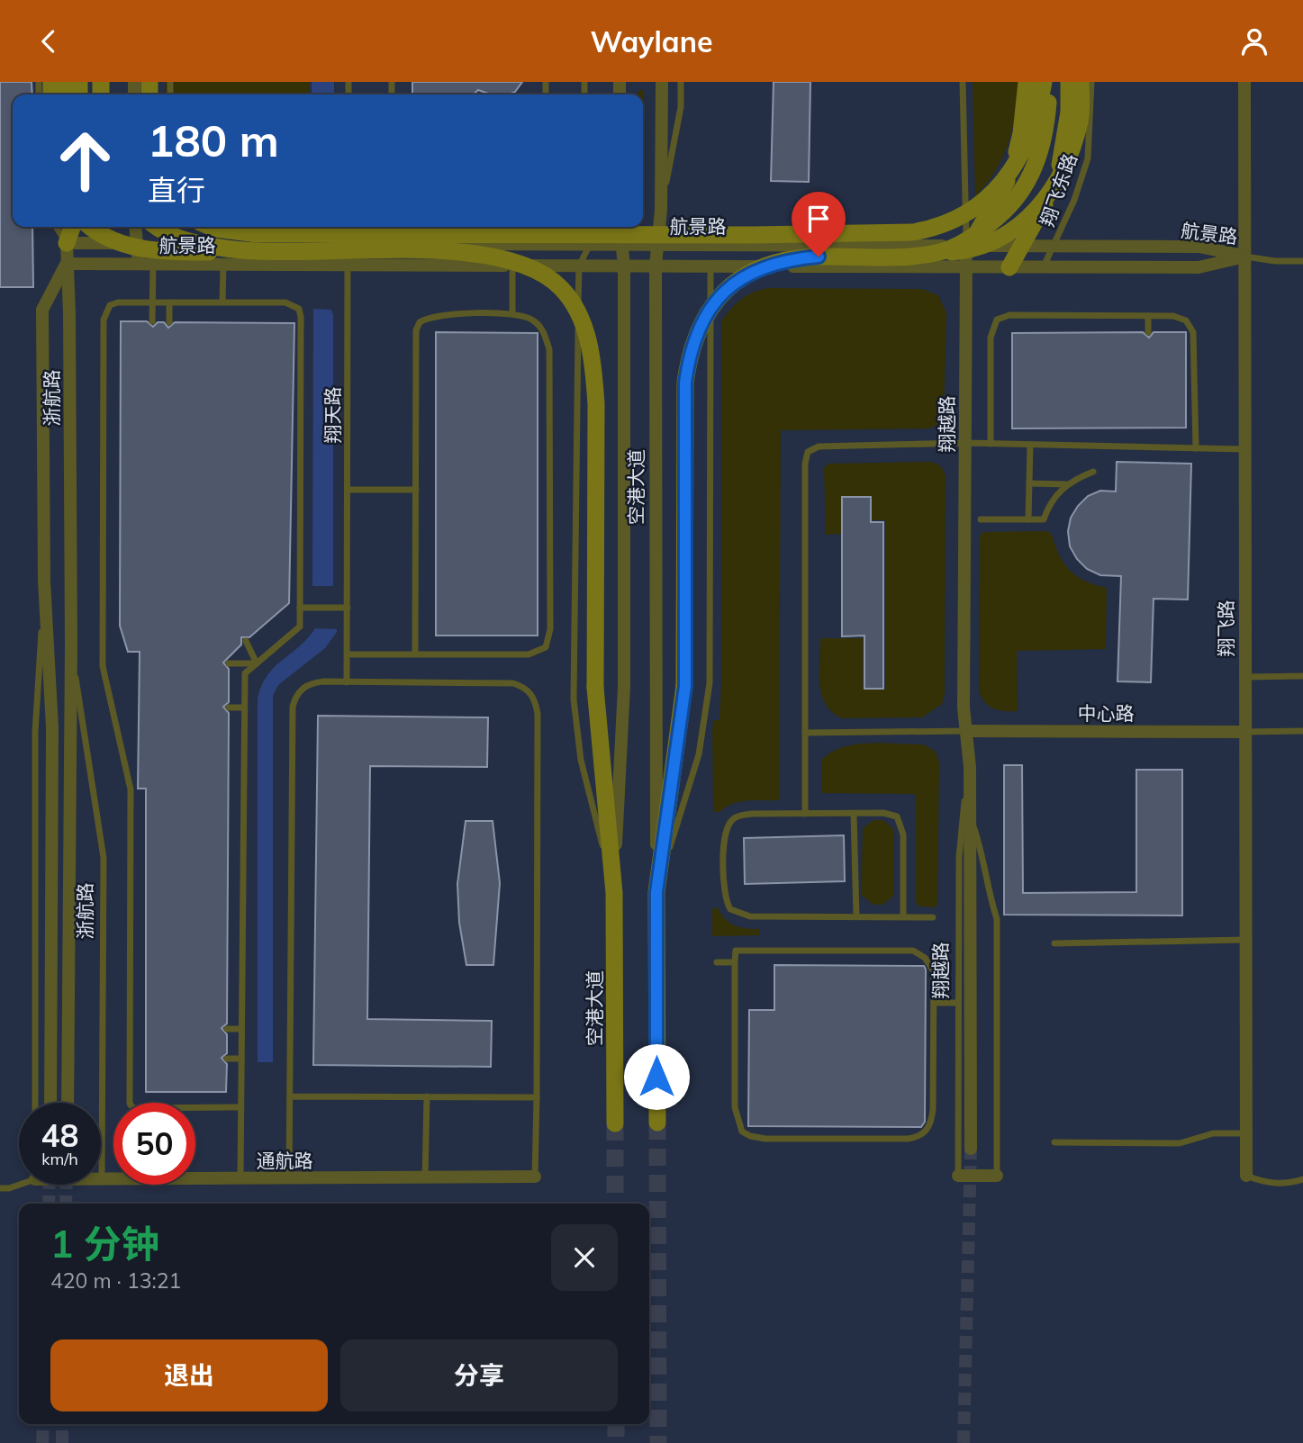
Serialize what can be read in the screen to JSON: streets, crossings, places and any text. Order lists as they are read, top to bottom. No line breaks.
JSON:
{"streets":{"main road":["空港大道"],"street":["航景路","浙航路","翔越路","翔飞路","中心路","通航路"],"lane":["翔飞东路","翔天路"]},"crossings":[["翔飞东路","航景路"],["航景路","浙航路"],["航景路","翔天路"],["航景路","翔越路"],["航景路","空港大道"],["航景路","翔飞路"],["浙航路","通航路"],["翔越路","中心路"],["翔飞路","中心路"]],"page":{"header":"Waylane","turn":["180 m","直行"],"speed":"48 km/h","limit":"50","heading":["1 分钟","420 m · 13:21"],"buttons":["退出","分享"]}}
